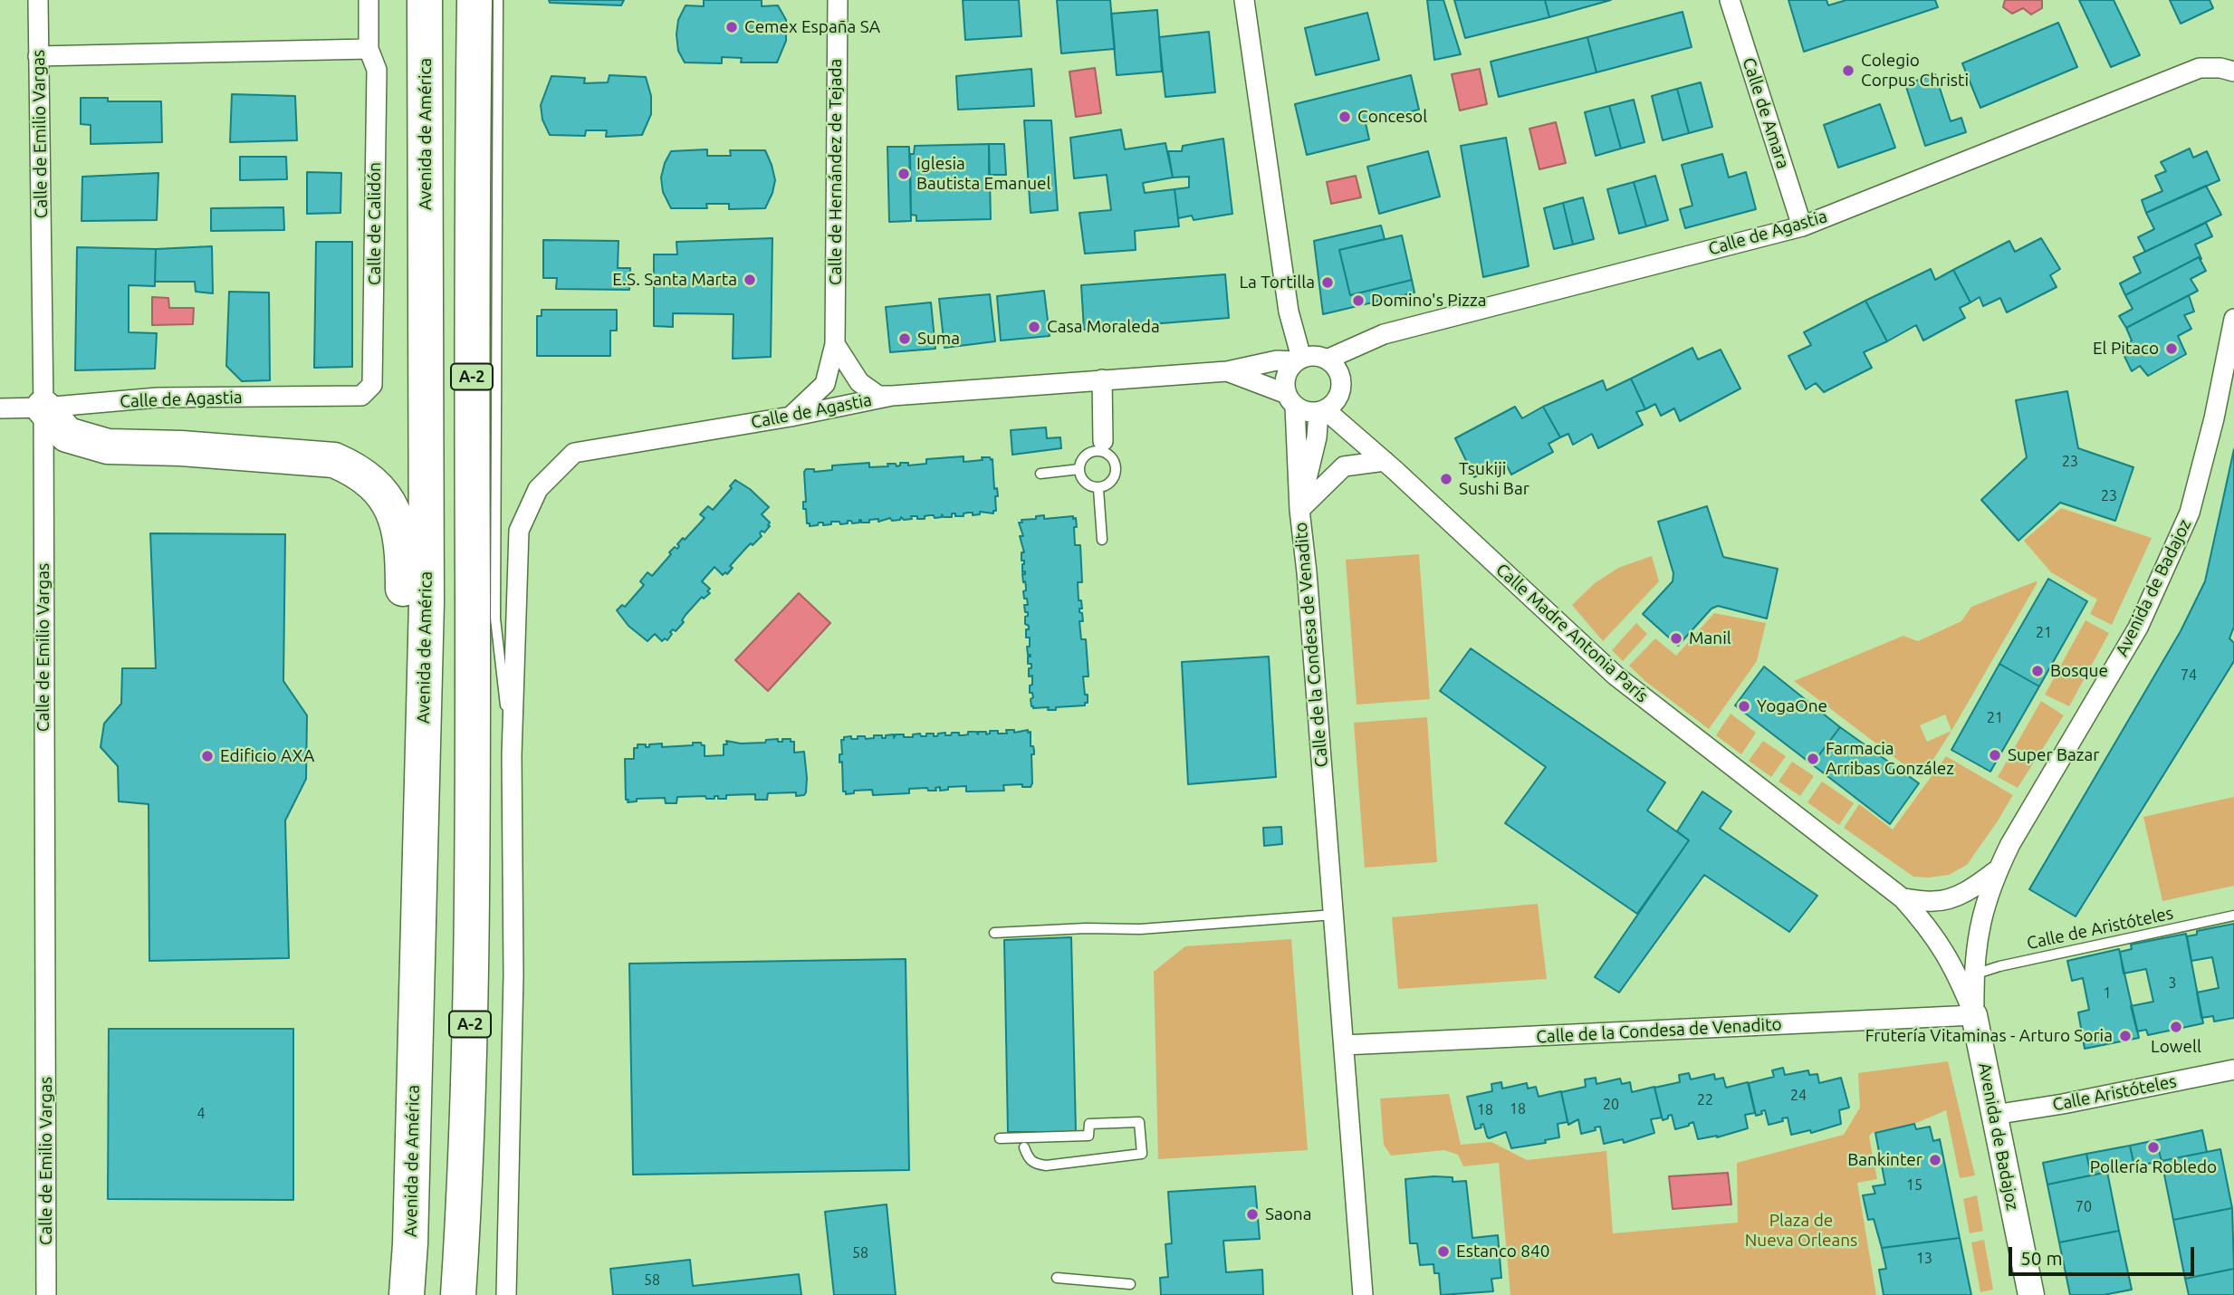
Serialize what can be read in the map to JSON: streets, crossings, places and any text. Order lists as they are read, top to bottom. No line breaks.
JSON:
{"streets":{"highway":["Avenida de América","A-2"],"street":["Calle de Amara","Calle de Emilio Vargas","Calle de Hernández de Tejada","Calle de Calidón","Calle de Agastia","Avenida de Badajoz","Calle Madre Antonia París","Calle de la Condesa de Venadito","Calle Aristóteles"],"lane":["Calle de Aristóteles"]},"crossings":[["Calle de Amara","Calle de Agastia"],["Calle de Emilio Vargas","Calle de Agastia"],["Calle de Hernández de Tejada","Calle de Agastia"],["Calle de Calidón","Calle de Agastia"],["Calle de Agastia","Calle Madre Antonia París"],["Calle de Agastia","Calle de la Condesa de Venadito"],["Avenida de Badajoz","Calle Madre Antonia París"],["Avenida de Badajoz","Calle de la Condesa de Venadito"],["Avenida de Badajoz","Calle de Aristóteles"],["Avenida de Badajoz","Calle Aristóteles"],["Calle Madre Antonia París","Calle de la Condesa de Venadito"]],"parks":["Plaza de Nueva Orleans"],"places":["Cemex España SA","Colegio Corpus Christi","Concesol","Iglesia Bautista Emanuel","E.S. Santa Marta","La Tortilla","Domino's Pizza","Casa Moraleda","Suma","El Pitaco","Tsukiji Sushi Bar","Manil","Bosque","YogaOne","Super Bazar","Edificio AXA","Farmacia Arribas González","Lowell","Frutería Vitaminas - Arturo Soria","Pollería Robledo","Bankinter","Saona","Estanco 840"],"house_numbers":["23","23","21","74","21","3","1","24","22","20","18","18","4","15","70","58","13","58"],"scale_bar":"50 m"}
